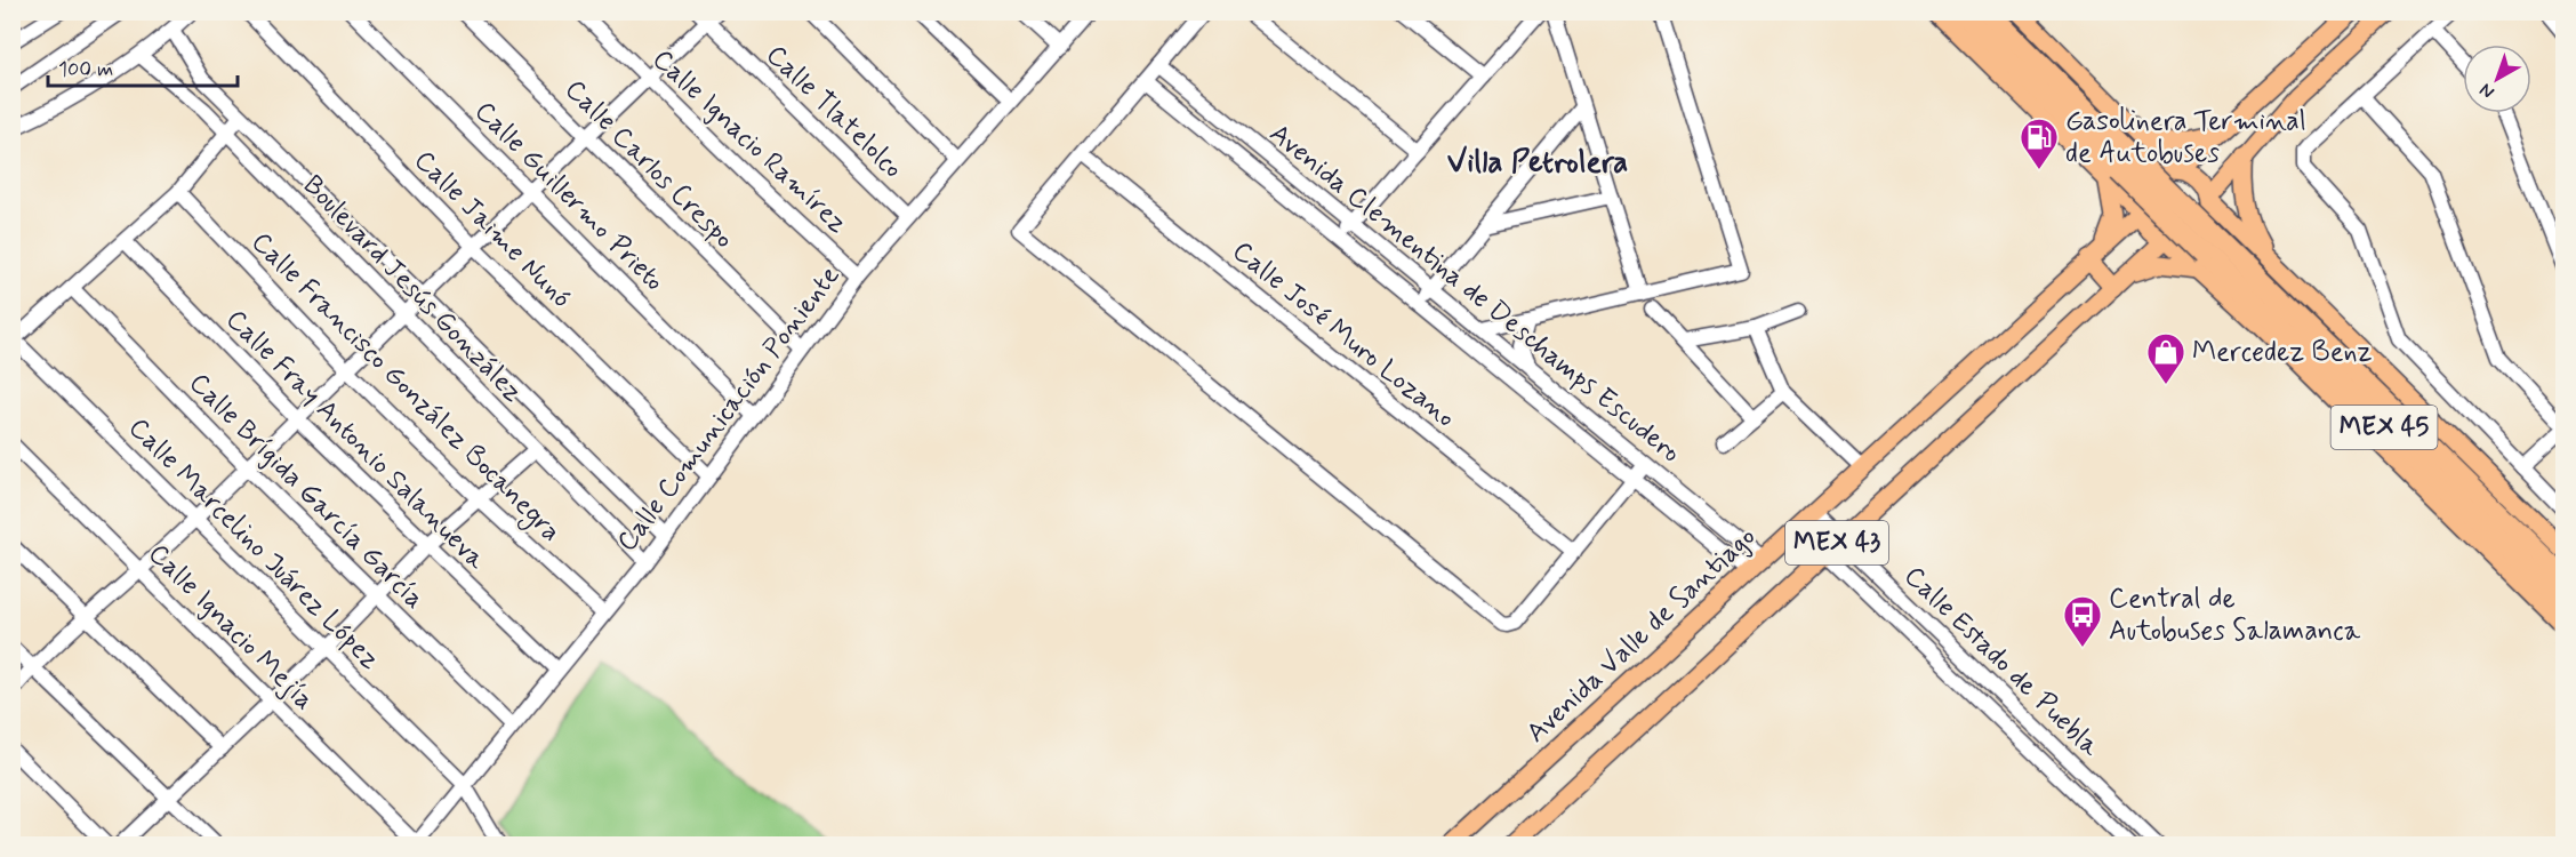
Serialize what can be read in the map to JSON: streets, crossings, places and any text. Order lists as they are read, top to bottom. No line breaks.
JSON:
{"streets":{"highway":["MEX 45"],"main road":["MEX 43","Avenida Valle de Santiago"],"street":["Calle Tlatelolco","Calle Ignacio Ramírez","Calle Carlos Crespo","Calle Guillermo Prieto","Calle Jaime Nunó","Boulevard Jesús González","Avenida Clementina de Deschamps Escudero","Calle José Muro Lozano","Calle Francisco González Bocanegra","Calle Comunicación Poniente","Calle Fray Antonio Salanueva","Calle Brígida García García","Calle Marcelino Juárez López","Calle Ignacio Mejía","Calle Estado de Puebla"]},"crossings":[["Calle Tlatelolco","Calle Comunicación Poniente"],["Calle Ignacio Ramírez","Calle Comunicación Poniente"],["Calle Carlos Crespo","Calle Comunicación Poniente"],["Calle Guillermo Prieto","Calle Comunicación Poniente"],["Calle Jaime Nunó","Calle Comunicación Poniente"],["Boulevard Jesús González","Calle Comunicación Poniente"],["Avenida Clementina de Deschamps Escudero","Avenida Valle de Santiago"],["Calle Francisco González Bocanegra","Calle Comunicación Poniente"],["Calle Comunicación Poniente","Calle Fray Antonio Salanueva"],["Calle Comunicación Poniente","Calle Brígida García García"],["Calle Comunicación Poniente","Calle Marcelino Juárez López"],["Calle Comunicación Poniente","Calle Ignacio Mejía"],["MEX 43","Avenida Valle de Santiago"],["MEX 43","Calle Estado de Puebla"],["Avenida Valle de Santiago","Calle Estado de Puebla"]],"districts":["Villa Petrolera"],"places":{"fuel station":["Gasolinera Terminal de Autobuses"],"shop":["Mercedez Benz"],"bus stop":["Central de Autobuses Salamanca"]},"scale_bar":"100 m","north":"bottom left"}
